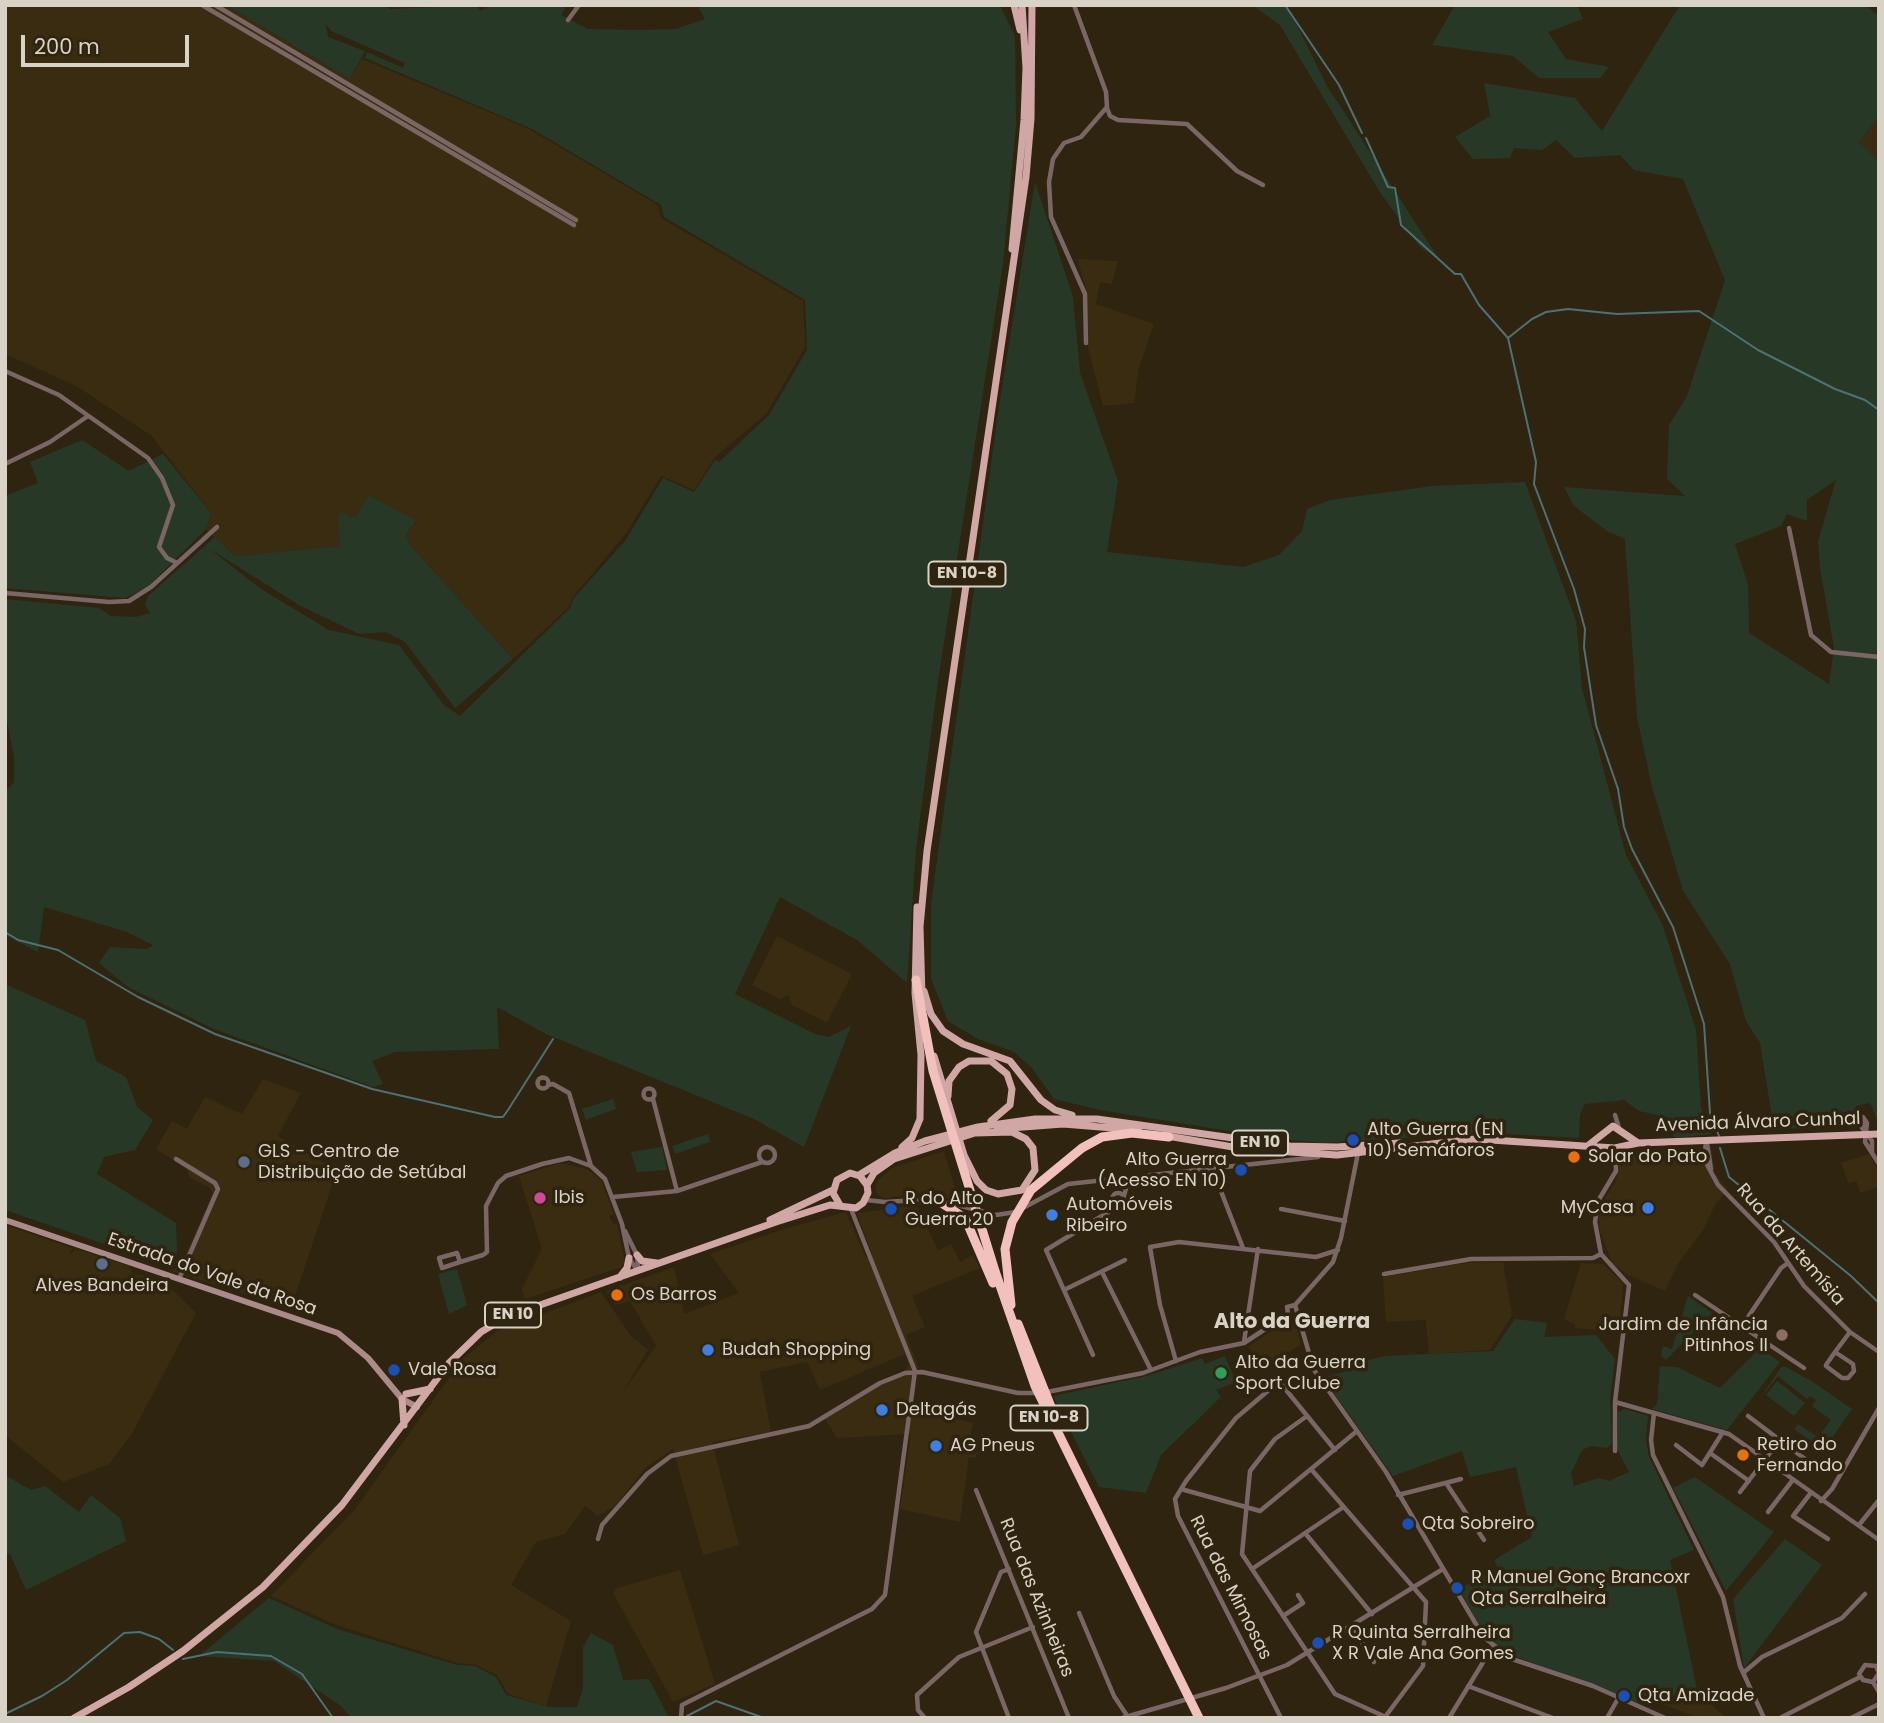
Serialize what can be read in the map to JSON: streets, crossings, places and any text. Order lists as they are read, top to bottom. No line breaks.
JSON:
{"streets":{"highway":["EN 10-8"],"main road":["Avenida Álvaro Cunhal","EN 10"],"street":["Rua da Artemísia","Estrada do Vale da Rosa","Rua das Mimosas","Rua das Azinheiras"]},"crossings":[["Avenida Álvaro Cunhal","EN 10"],["Avenida Álvaro Cunhal","Rua da Artemísia"],["EN 10","Estrada do Vale da Rosa"]],"districts":["Alto da Guerra"],"places":["Alto Guerra (EN 10) Semáforos","Solar do Pato","GLS - Centro de Distribuição de Setúbal","Alto Guerra (Acesso EN 10)","Ibis","MyCasa","R do Alto Guerra 20","Automóveis Ribeiro","Alves Bandeira","Os Barros","Jardim de Infância Pitinhos II","Budah Shopping","Vale Rosa","Alto da Guerra Sport Clube","Deltagás","AG Pneus","Retiro do Fernando","Qta Sobreiro","R Manuel Gonç Brancoxr Qta Serralheira","R Quinta Serralheira X R Vale Ana Gomes","Qta Amizade"],"scale_bar":"200 m"}
